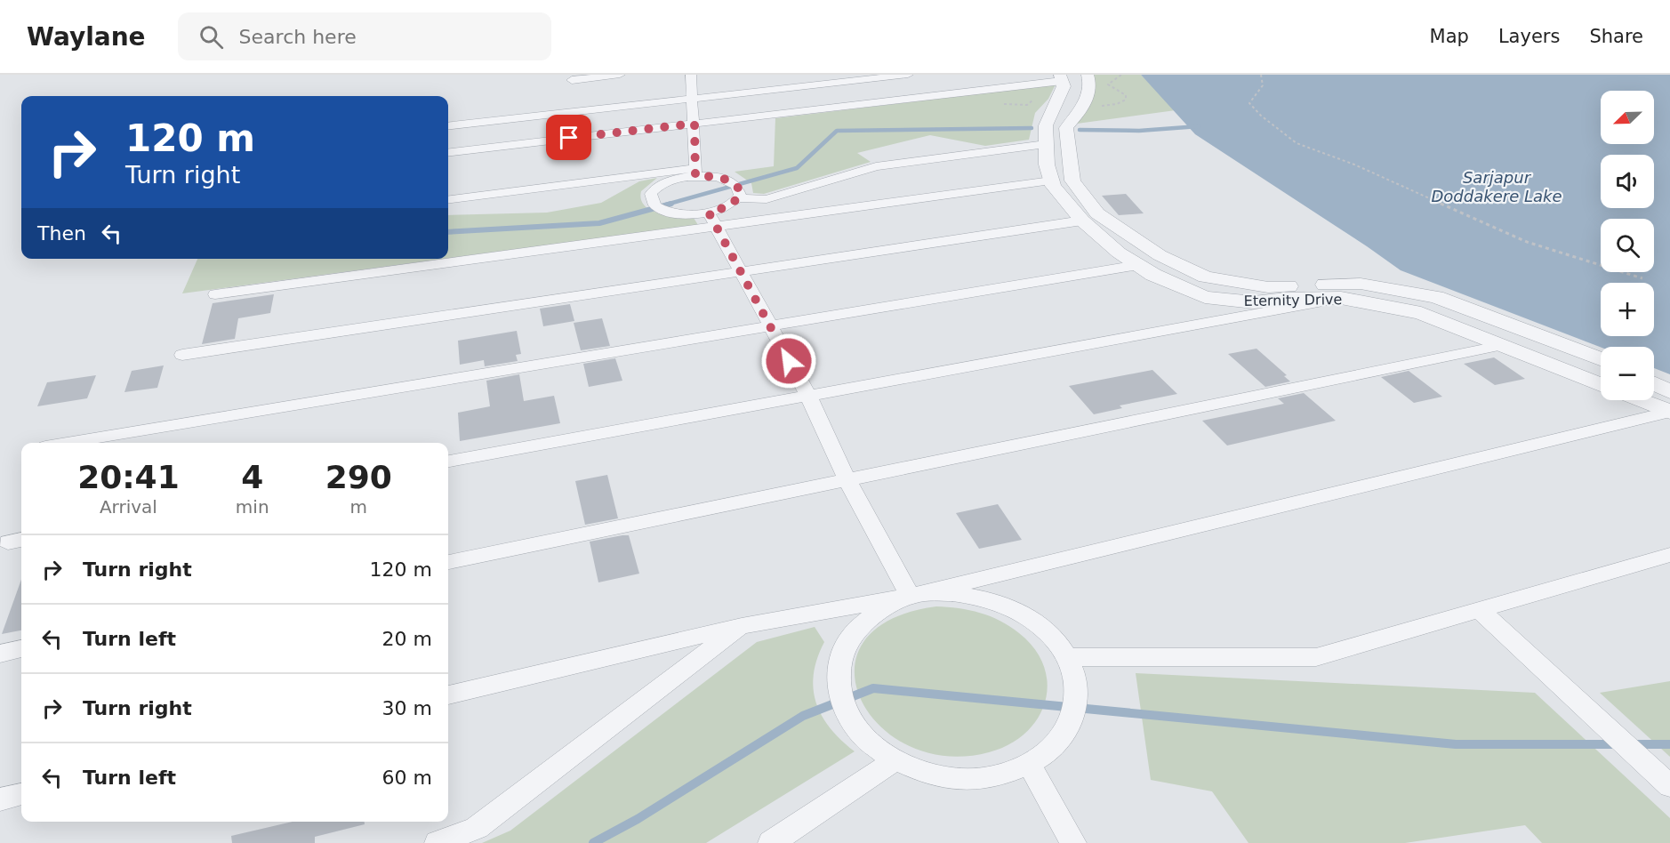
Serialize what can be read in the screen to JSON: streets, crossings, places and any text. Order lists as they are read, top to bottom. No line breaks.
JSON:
{"streets":{"street":["Eternity Drive"]},"water":["Sarjapur Doddakere Lake"],"north":"bottom left","page":{"header":"Waylane","search":"Search here","nav":["Map","Layers","Share"],"map_buttons":["+","−"],"turn":["120 m","Turn right"],"then":"Then","eta":["20:41","Arrival","4","min","290","m"],"list":[{"name":"Turn right","value":"120 m"},{"name":"Turn left","value":"20 m"},{"name":"Turn right","value":"30 m"},{"name":"Turn left","value":"60 m"}]}}
